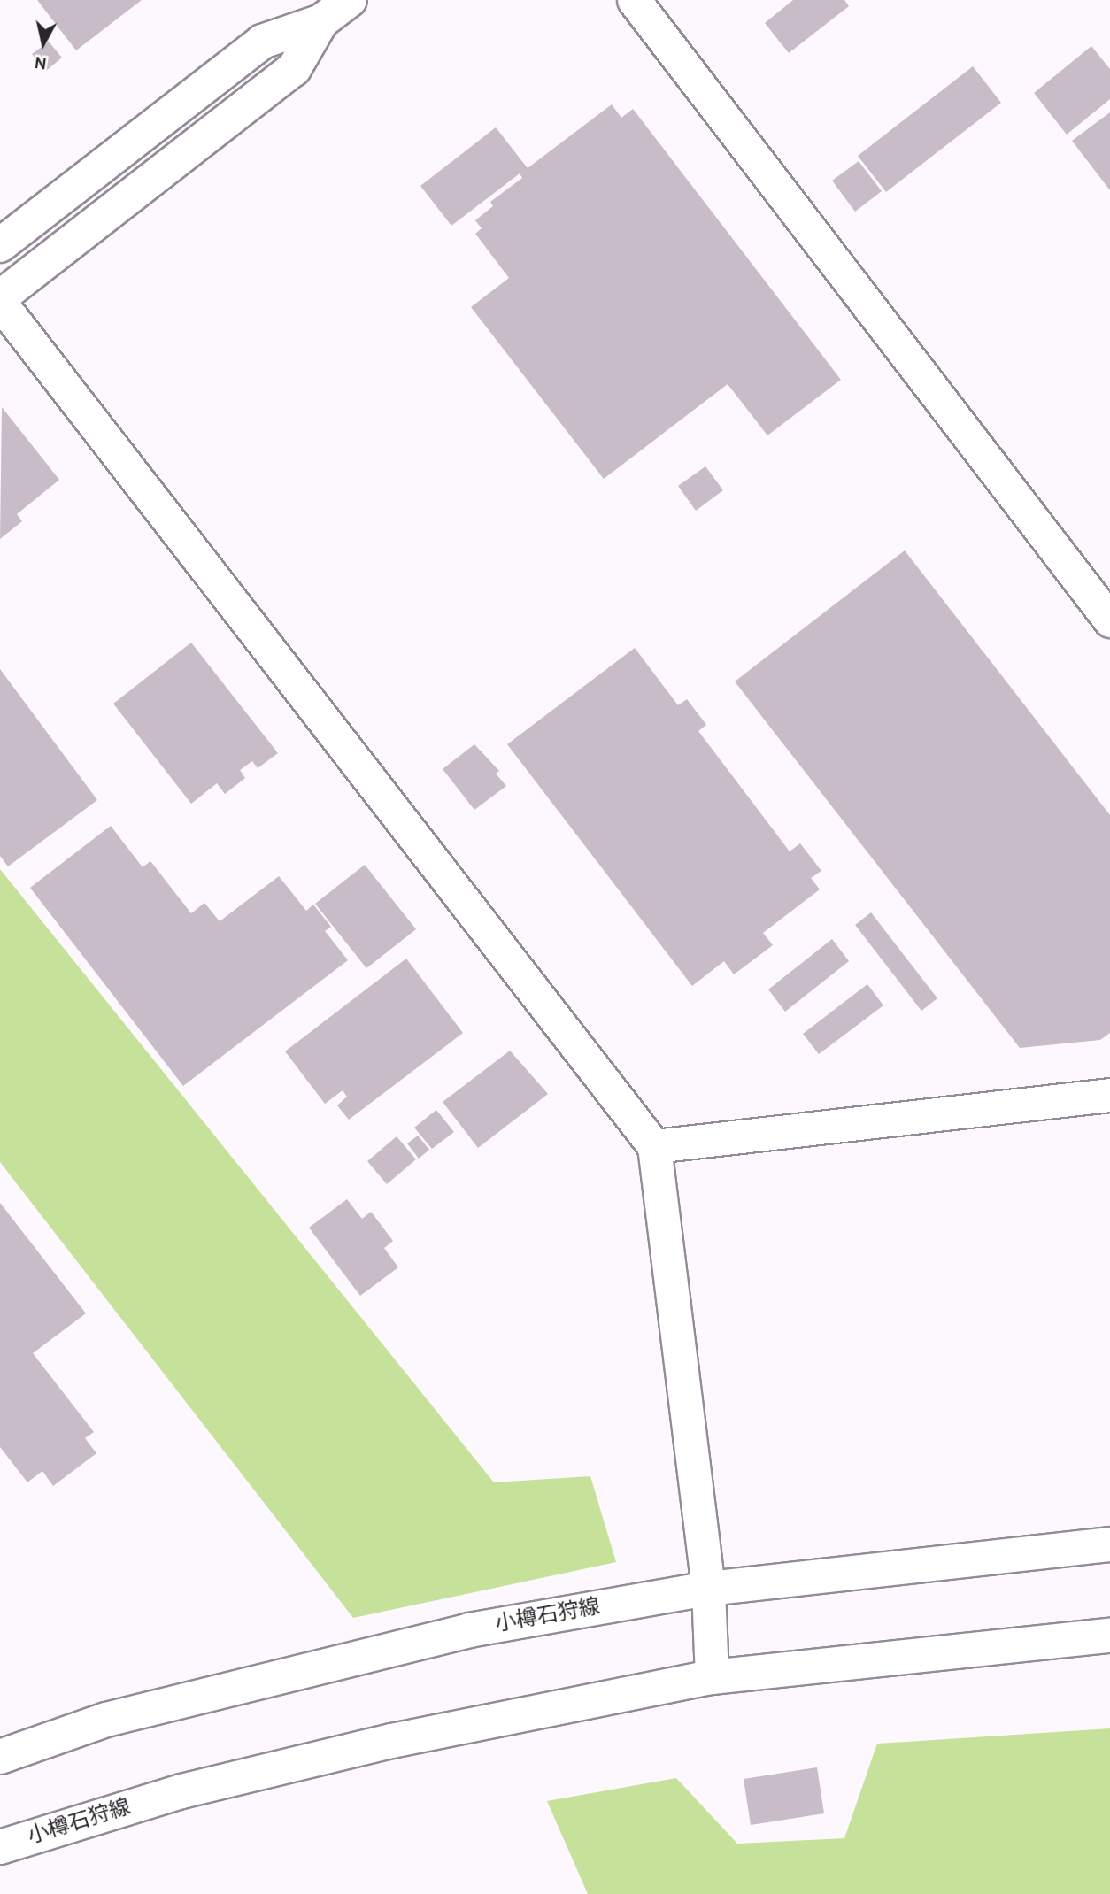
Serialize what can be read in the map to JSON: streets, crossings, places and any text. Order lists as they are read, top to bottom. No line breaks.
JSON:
{"streets":{"main road":["小樽石狩線"]},"north":"bottom"}
